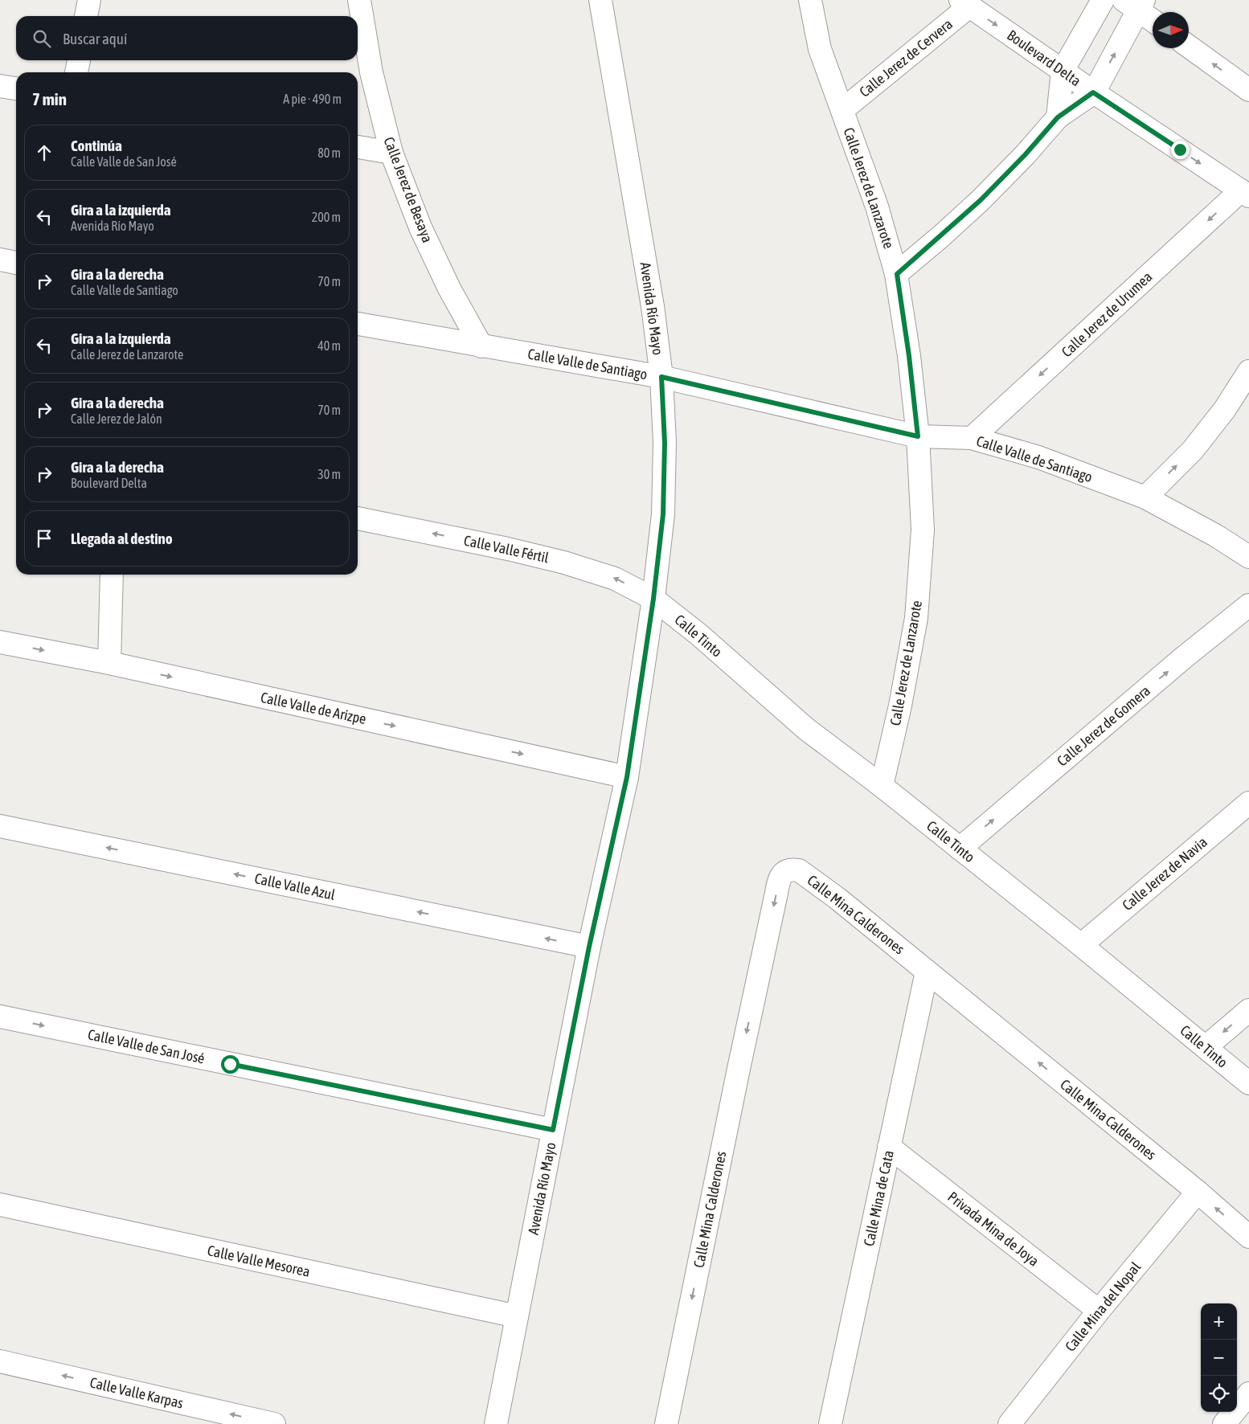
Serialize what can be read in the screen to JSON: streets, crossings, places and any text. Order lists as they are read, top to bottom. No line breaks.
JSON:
{"streets":{"street":["Calle Jerez de Cervera","Boulevard Delta","Calle Jerez de Lanzarote","Calle Jerez de Besaya","Avenida Río Mayo","Calle Jerez de Urumea","Calle Valle de Santiago","Calle Valle Fértil","Calle Tinto","Calle Valle de Arizpe","Calle Jerez de Gomera","Calle Jerez de Navia","Calle Valle Azul","Calle Mina Calderones","Calle Valle de San José","Calle Mina de Cata","Privada Mina de Joya","Calle Valle Mesorea","Calle Mina del Nopal","Calle Valle Karpas"]},"crossings":[["Calle Jerez de Cervera","Boulevard Delta"],["Calle Jerez de Cervera","Calle Jerez de Lanzarote"],["Boulevard Delta","Calle Jerez de Urumea"],["Calle Jerez de Lanzarote","Calle Valle de Santiago"],["Calle Jerez de Lanzarote","Calle Tinto"],["Calle Jerez de Besaya","Calle Valle de Santiago"],["Avenida Río Mayo","Calle Valle de Santiago"],["Avenida Río Mayo","Calle Valle Fértil"],["Avenida Río Mayo","Calle Tinto"],["Avenida Río Mayo","Calle Valle de Arizpe"],["Avenida Río Mayo","Calle Valle Azul"],["Avenida Río Mayo","Calle Valle de San José"],["Avenida Río Mayo","Calle Valle Mesorea"],["Calle Jerez de Urumea","Calle Valle de Santiago"],["Calle Valle Fértil","Calle Tinto"],["Calle Tinto","Calle Jerez de Gomera"],["Calle Tinto","Calle Jerez de Navia"],["Calle Mina Calderones","Calle Mina de Cata"],["Calle Mina Calderones","Calle Mina del Nopal"],["Calle Mina de Cata","Privada Mina de Joya"],["Privada Mina de Joya","Calle Mina del Nopal"]],"one_way":["Boulevard Delta","Calle Valle Fértil","Calle Valle de Arizpe","Calle Jerez de Gomera","Calle Valle Azul","Calle Valle de San José","Calle Valle Karpas"],"north":"right","page":{"search":"Buscar aquí","heading":["7 min","A pie · 490 m"],"list":[["Continúa","Calle Valle de San José","80 m"],["Gira a la izquierda","Avenida Río Mayo","200 m"],["Gira a la derecha","Calle Valle de Santiago","70 m"],["Gira a la izquierda","Calle Jerez de Lanzarote","40 m"],["Gira a la derecha","Calle Jerez de Jalón","70 m"],["Gira a la derecha","Boulevard Delta","30 m"],"Llegada al destino"],"map_buttons":["+","−"]}}
